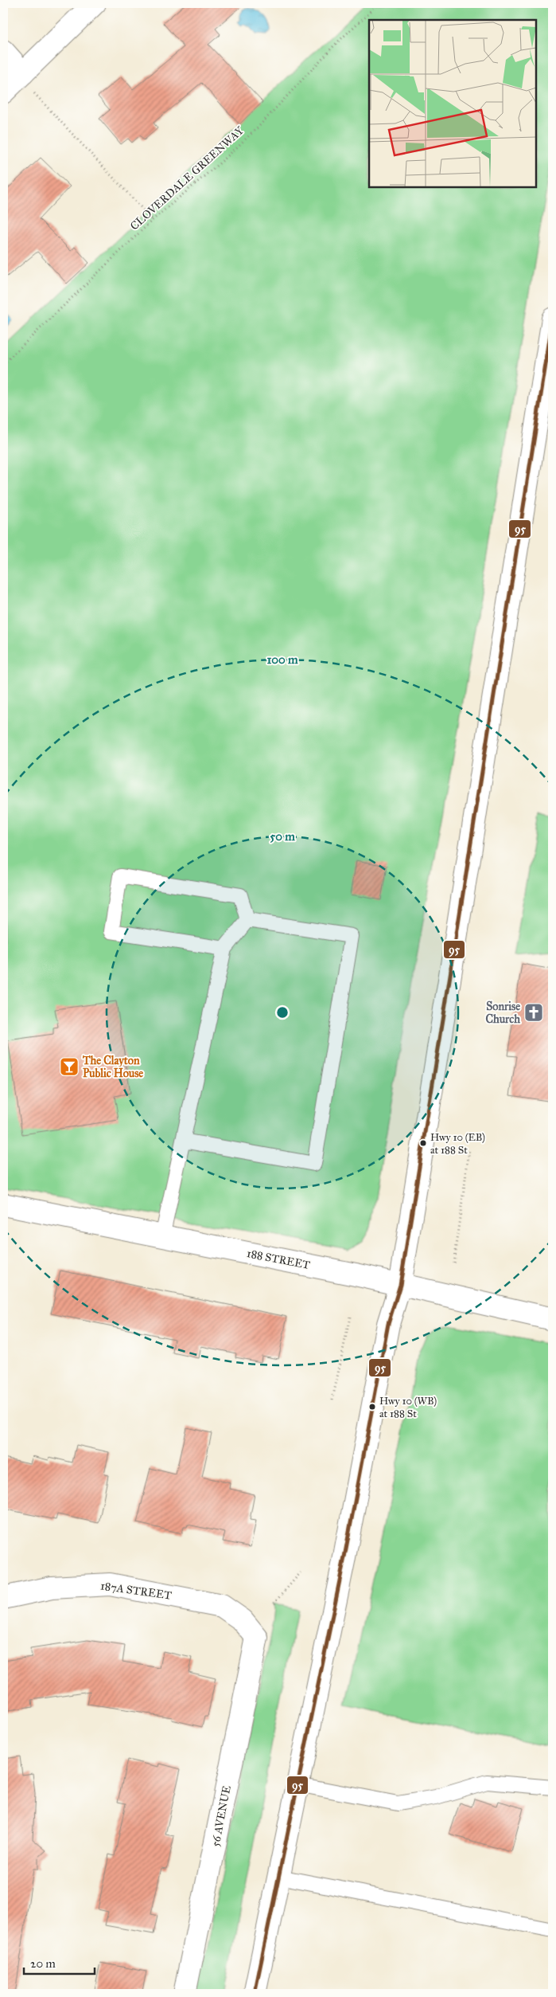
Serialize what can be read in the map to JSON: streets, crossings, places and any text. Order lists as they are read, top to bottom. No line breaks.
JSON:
{"streets":{"main road":["188 STREET","187A STREET","56 AVENUE"],"path":["CLOVERDALE GREENWAY"]},"crossings":[["187A STREET","56 AVENUE"]],"places":{"church":["Sonrise Church"],"bar":["The Clayton Public House"],"other":["Hwy 10 (EB) at 188 St","Hwy 10 (WB) at 188 St"]},"lines":["transit line 95"],"scale_bar":"20 m","rings":["100 m","50 m"]}
